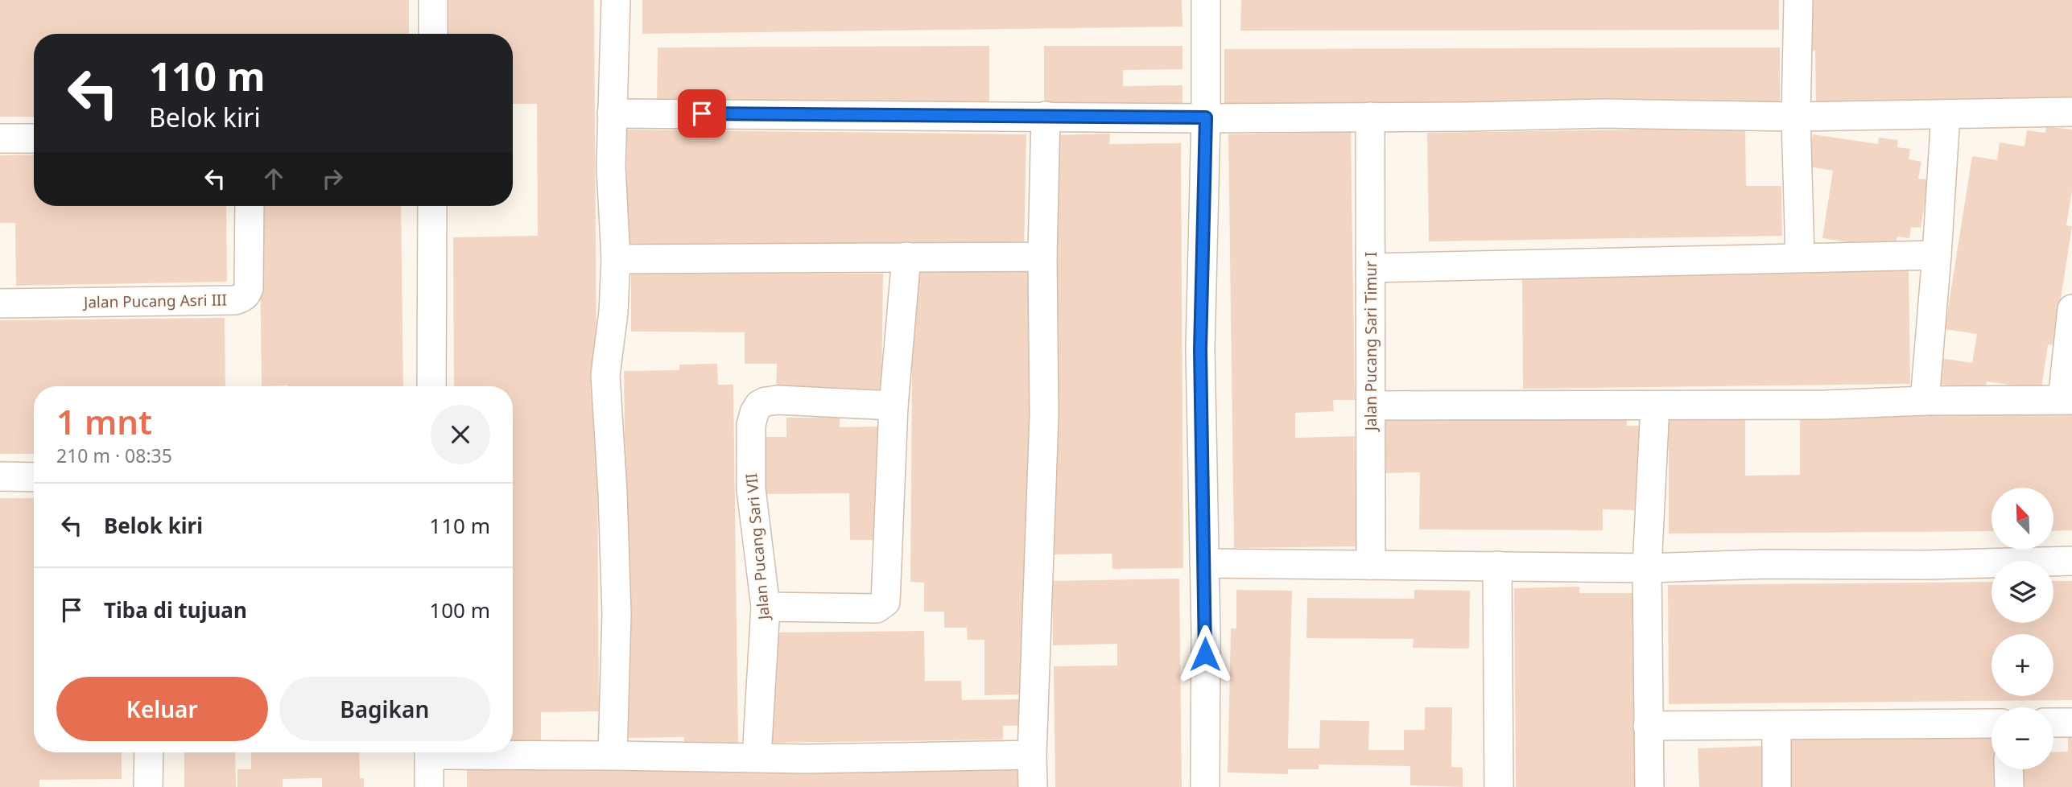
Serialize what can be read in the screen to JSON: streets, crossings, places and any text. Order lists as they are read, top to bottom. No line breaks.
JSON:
{"streets":{"street":["Jalan Pucang Asri III","Jalan Pucang Sari Timur I","Jalan Pucang Sari VII"]},"north":"top left","page":{"turn":["110 m","Belok kiri"],"heading":["1 mnt","210 m · 08:35"],"list":[{"name":"Belok kiri","value":"110 m"},{"name":"Tiba di tujuan","value":"100 m"}],"map_buttons":["+","−"],"buttons":["Keluar","Bagikan"]}}
